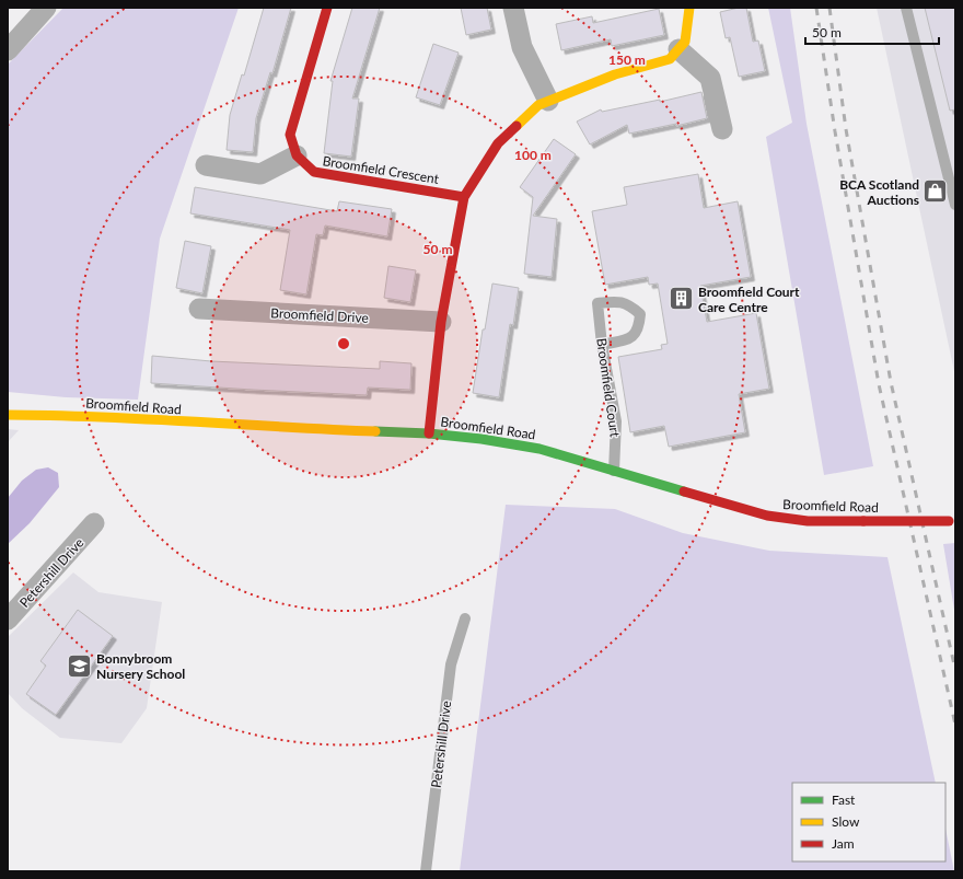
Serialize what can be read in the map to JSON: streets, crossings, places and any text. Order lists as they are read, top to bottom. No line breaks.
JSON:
{"streets":{"street":["Broomfield Crescent","Broomfield Drive","Broomfield Road","Petershill Drive"],"lane":["Broomfield Court"]},"crossings":[["Broomfield Court","Broomfield Road"]],"places":{"shop":["BCA Scotland Auctions"],"building":["Broomfield Court Care Centre"],"school or university":["Bonnybroom Nursery School"]},"legend":["Fast","Slow","Jam"],"scale_bar":"50 m","rings":["150 m","100 m","50 m"]}
